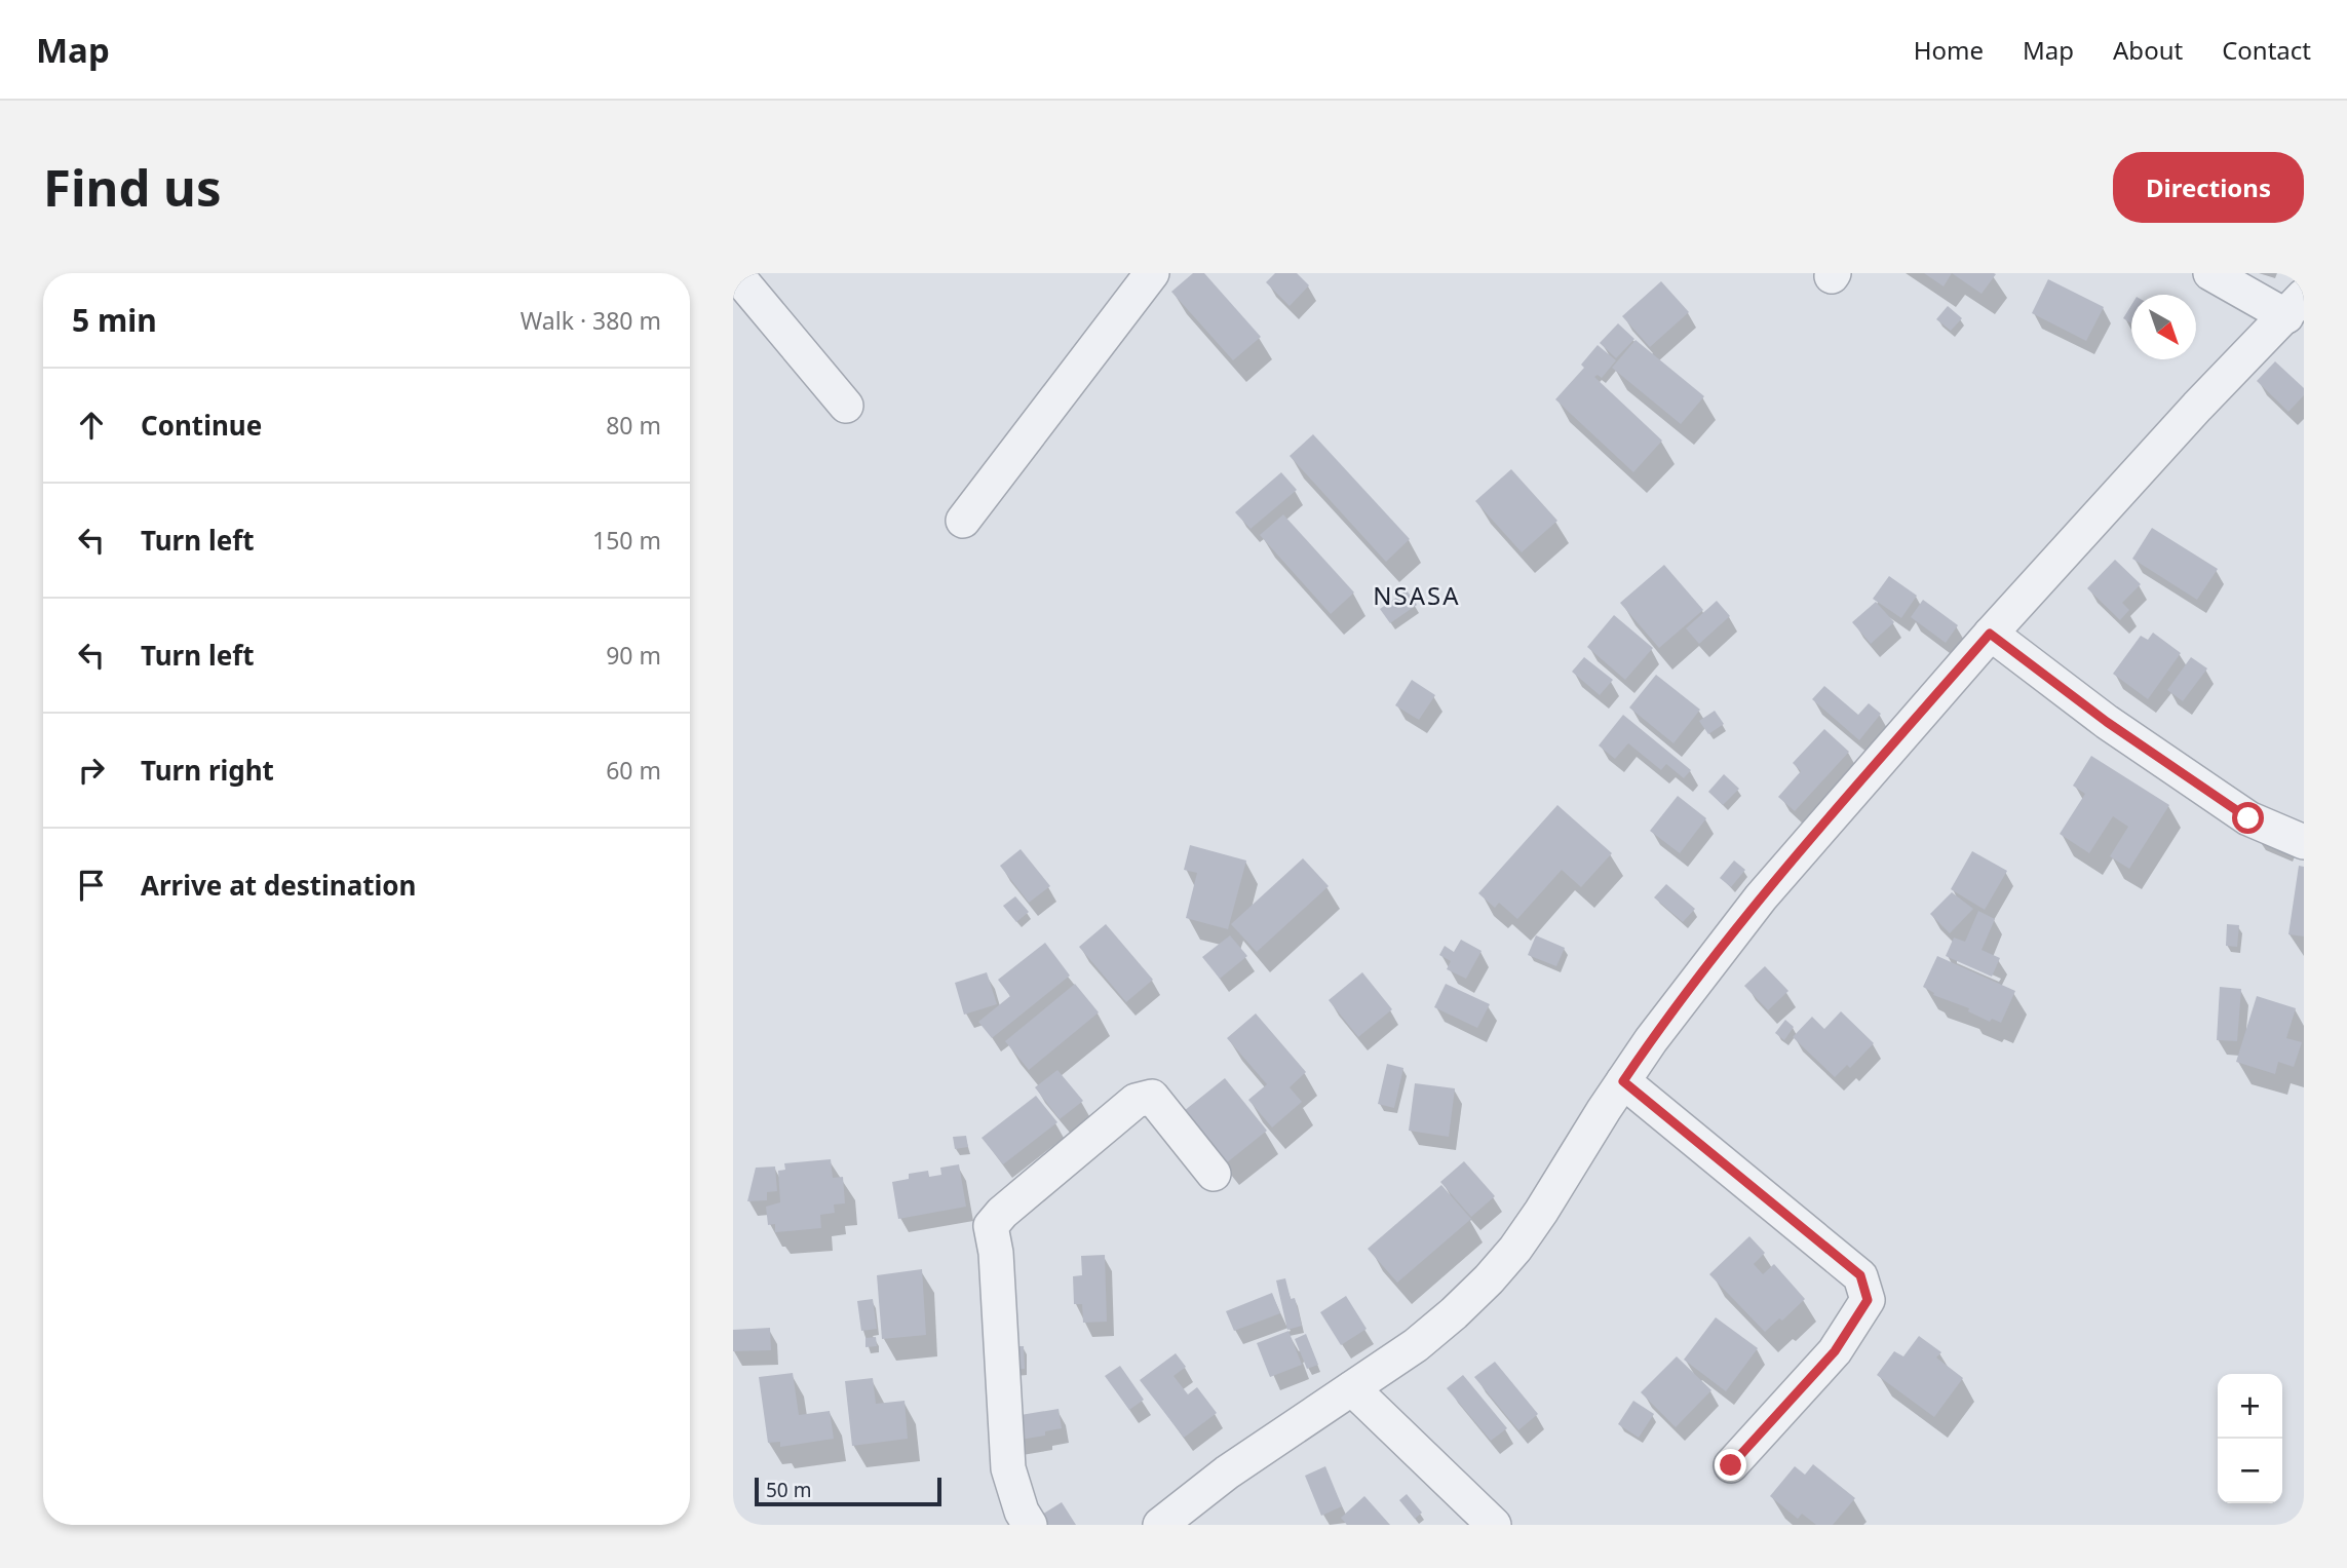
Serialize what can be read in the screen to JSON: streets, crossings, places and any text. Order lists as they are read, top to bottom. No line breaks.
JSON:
{"districts":["NSASA"],"scale_bar":"50 m","north":"bottom right","page":{"header":"Map","nav":["Home","Map","About","Contact"],"buttons":"Directions","title":"Find us","heading":["5 min","Walk · 380 m"],"list":[["Continue","80 m"],["Turn left","150 m"],["Turn left","90 m"],["Turn right","60 m"],"Arrive at destination"],"map_buttons":["+","−"],"scale":"50 m"}}
